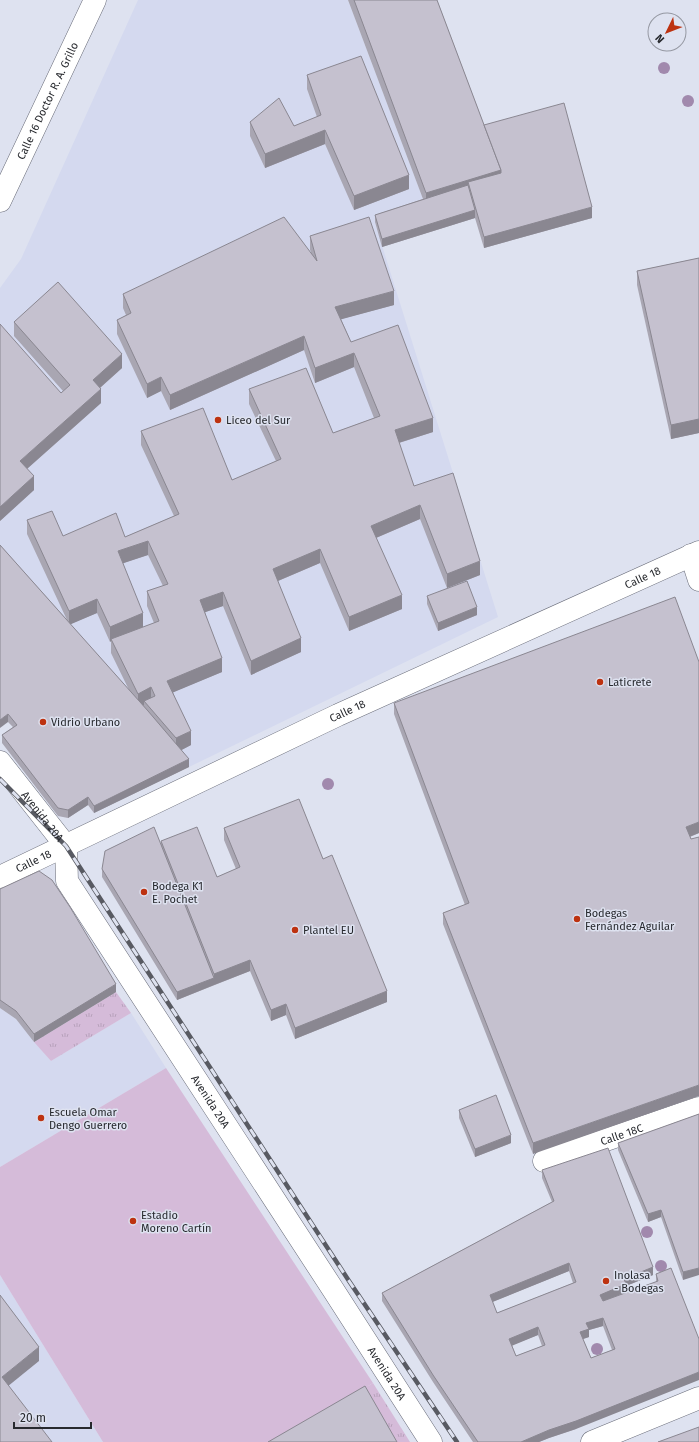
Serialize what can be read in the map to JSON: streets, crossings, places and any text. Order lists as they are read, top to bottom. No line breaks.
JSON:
{"streets":{"street":["Calle 16 Doctor R. A. Grillo","Calle 18","Avenida 20A","Calle 18C"]},"crossings":[["Calle 18","Avenida 20A"]],"places":["Liceo del Sur","Laticrete","Vidrio Urbano","Bodega K1 E. Pochet","Bodegas Fernández Aguilar","Plantel EU","Escuela Omar Dengo Guerrero","Estadio Moreno Cartín","Inolasa - Bodegas"],"scale_bar":"20 m","north":"bottom left"}
